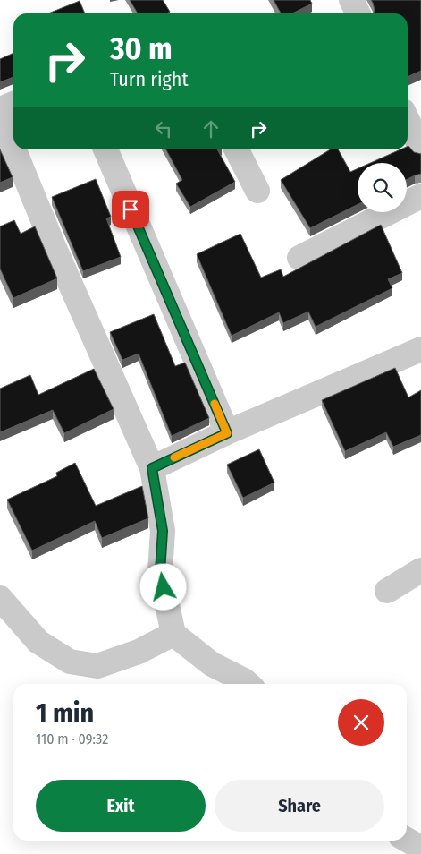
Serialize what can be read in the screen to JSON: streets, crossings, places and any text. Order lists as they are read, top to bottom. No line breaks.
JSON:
{"page":{"turn":["30 m","Turn right"],"heading":["1 min","110 m · 09:32"],"buttons":["Exit","Share"]}}
